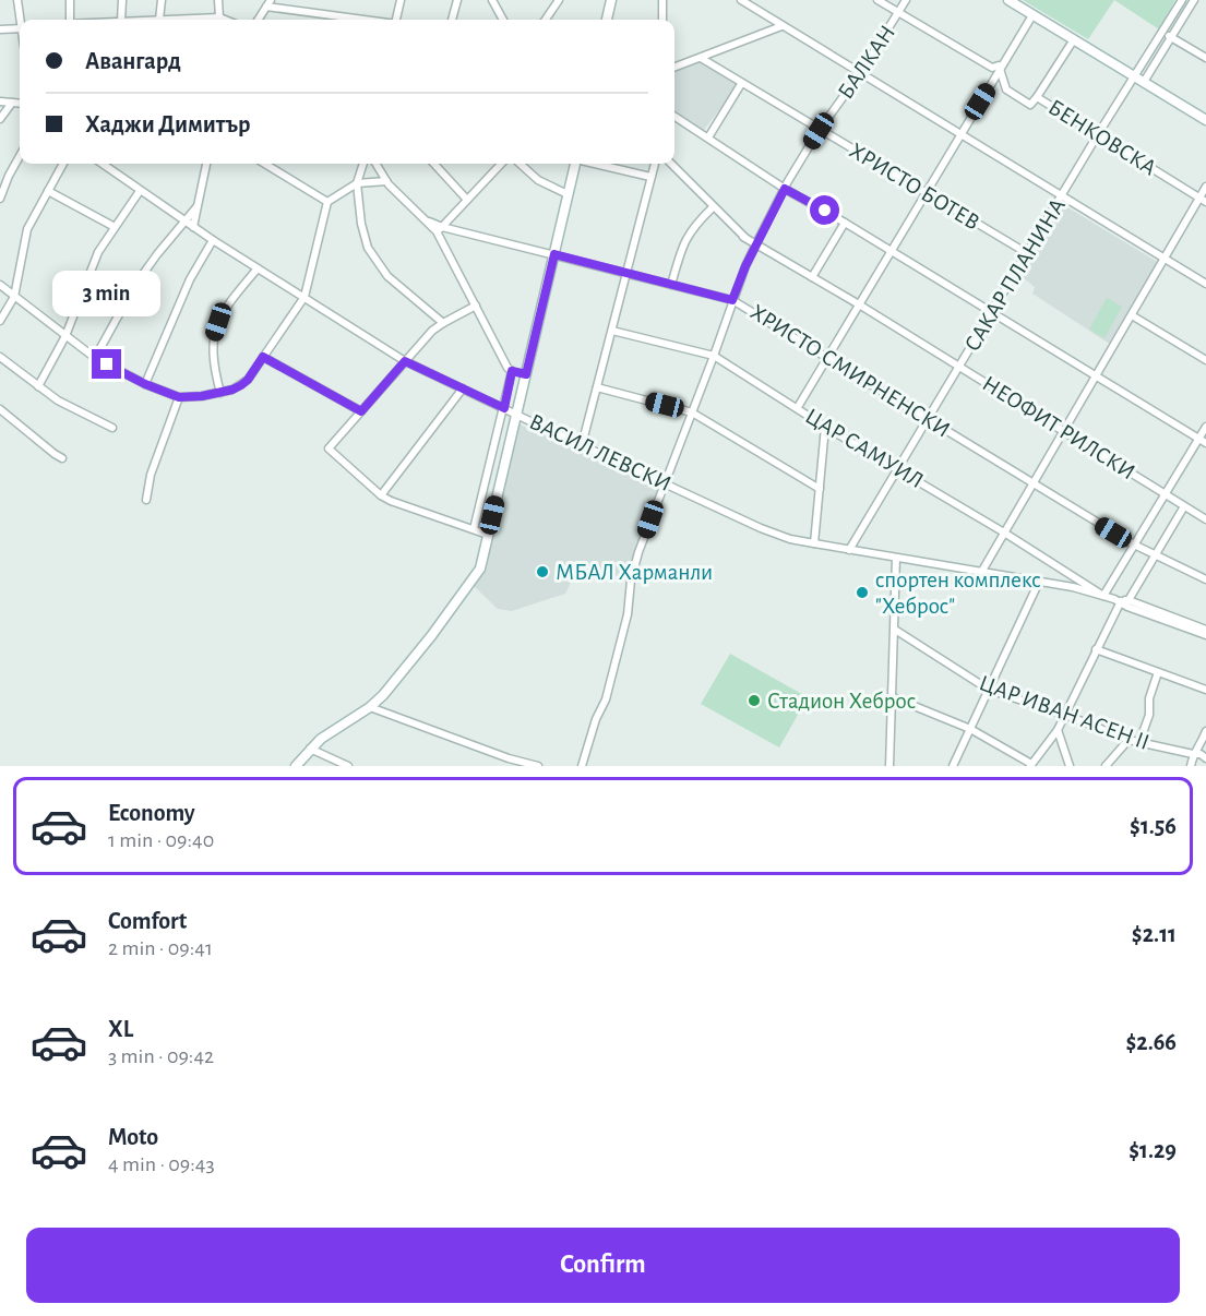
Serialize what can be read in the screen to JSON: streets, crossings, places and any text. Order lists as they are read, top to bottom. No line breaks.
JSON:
{"streets":{"street":["БАЛКАН","БЕНКОВСКА","ХРИСТО БОТЕВ","САКАР ПЛАНИНА","ХРИСТО СМИРНЕНСКИ","НЕОФИТ РИЛСКИ","ЦАР САМУИЛ","ВАСИЛ ЛЕВСКИ","ЦАР ИВАН АСЕН II"]},"crossings":[["БАЛКАН","ХРИСТО БОТЕВ"],["БАЛКАН","ХРИСТО СМИРНЕНСКИ"],["БАЛКАН","НЕОФИТ РИЛСКИ"],["БАЛКАН","ЦАР САМУИЛ"],["БАЛКАН","ВАСИЛ ЛЕВСКИ"],["БЕНКОВСКА","САКАР ПЛАНИНА"],["ХРИСТО БОТЕВ","САКАР ПЛАНИНА"],["САКАР ПЛАНИНА","ХРИСТО СМИРНЕНСКИ"],["САКАР ПЛАНИНА","НЕОФИТ РИЛСКИ"],["САКАР ПЛАНИНА","ЦАР САМУИЛ"],["САКАР ПЛАНИНА","ВАСИЛ ЛЕВСКИ"],["ЦАР САМУИЛ","ВАСИЛ ЛЕВСКИ"]],"places":["МБАЛ Харманли","спортен комплекс \"Хеброс\"","Стадион Хеброс"],"page":{"banner":["Авангард","Хаджи Димитър"],"bubble":"3 min","list":[{"name":"Economy","note":"1 min · 09:40","value":"$1.56"},{"name":"Comfort","note":"2 min · 09:41","value":"$2.11"},{"name":"XL","note":"3 min · 09:42","value":"$2.66"},{"name":"Moto","note":"4 min · 09:43","value":"$1.29"}],"buttons":"Confirm"}}
